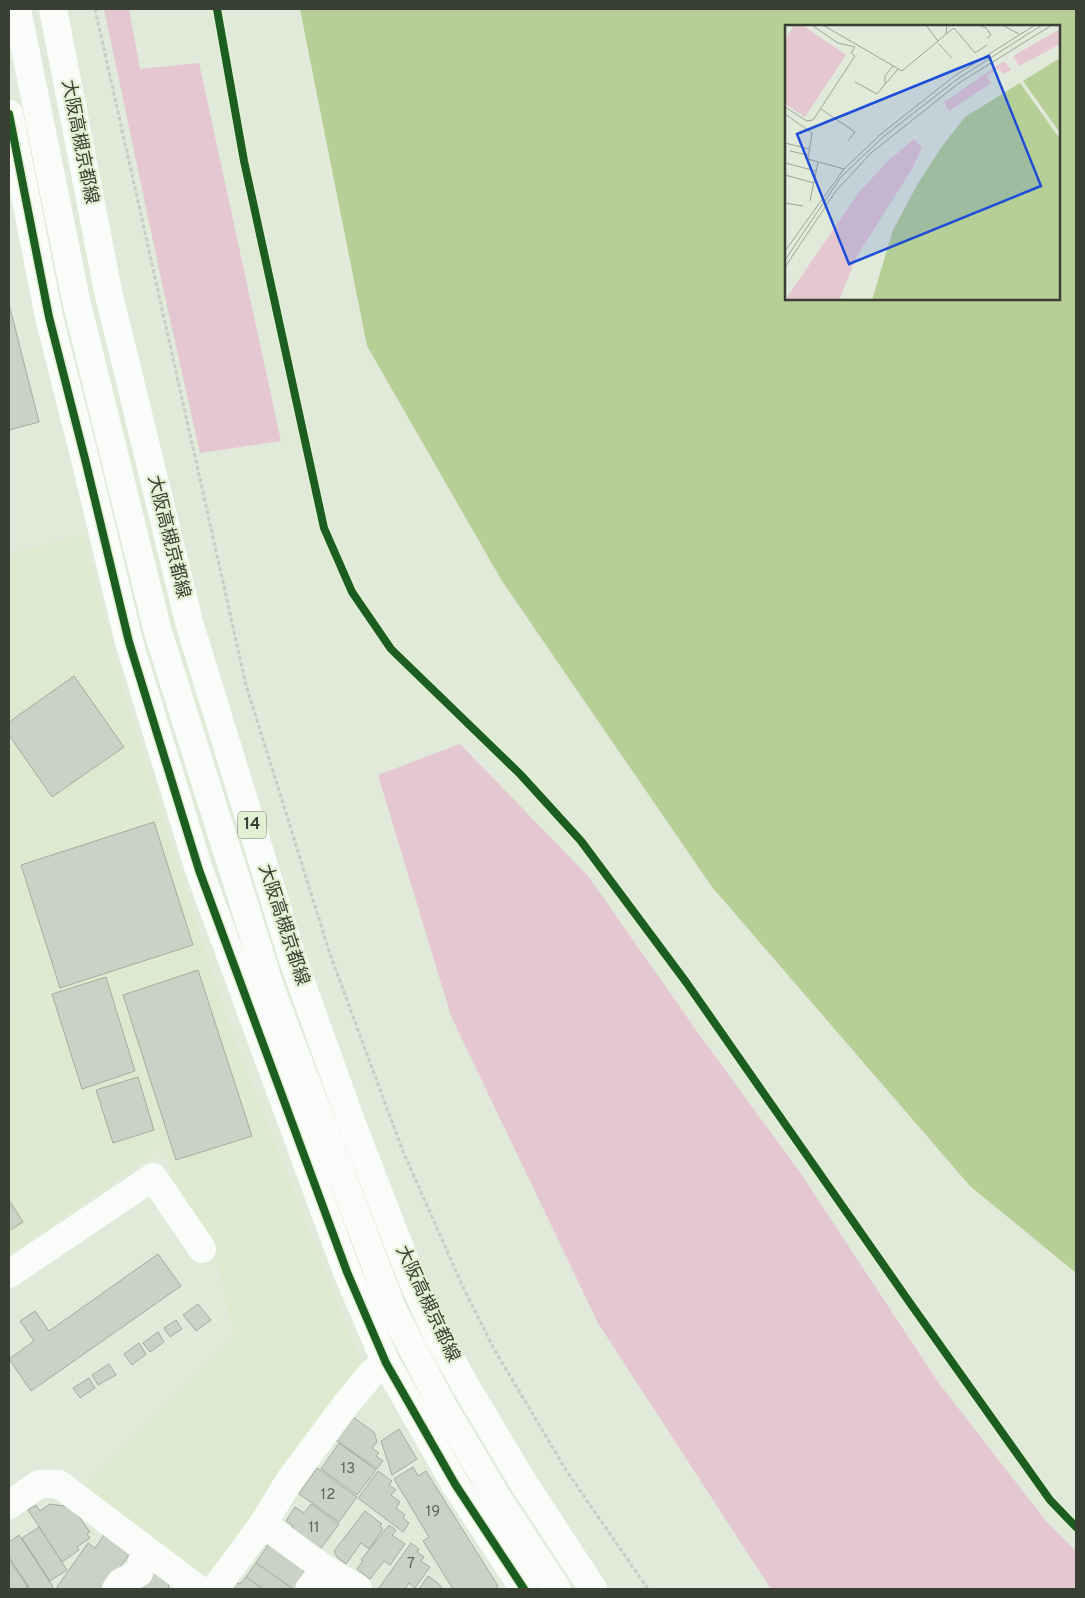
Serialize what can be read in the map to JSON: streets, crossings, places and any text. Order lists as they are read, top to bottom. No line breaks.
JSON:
{"streets":{"main road":["大阪高槻京都線","14"]},"house_numbers":["13","12","19","11","7"]}
